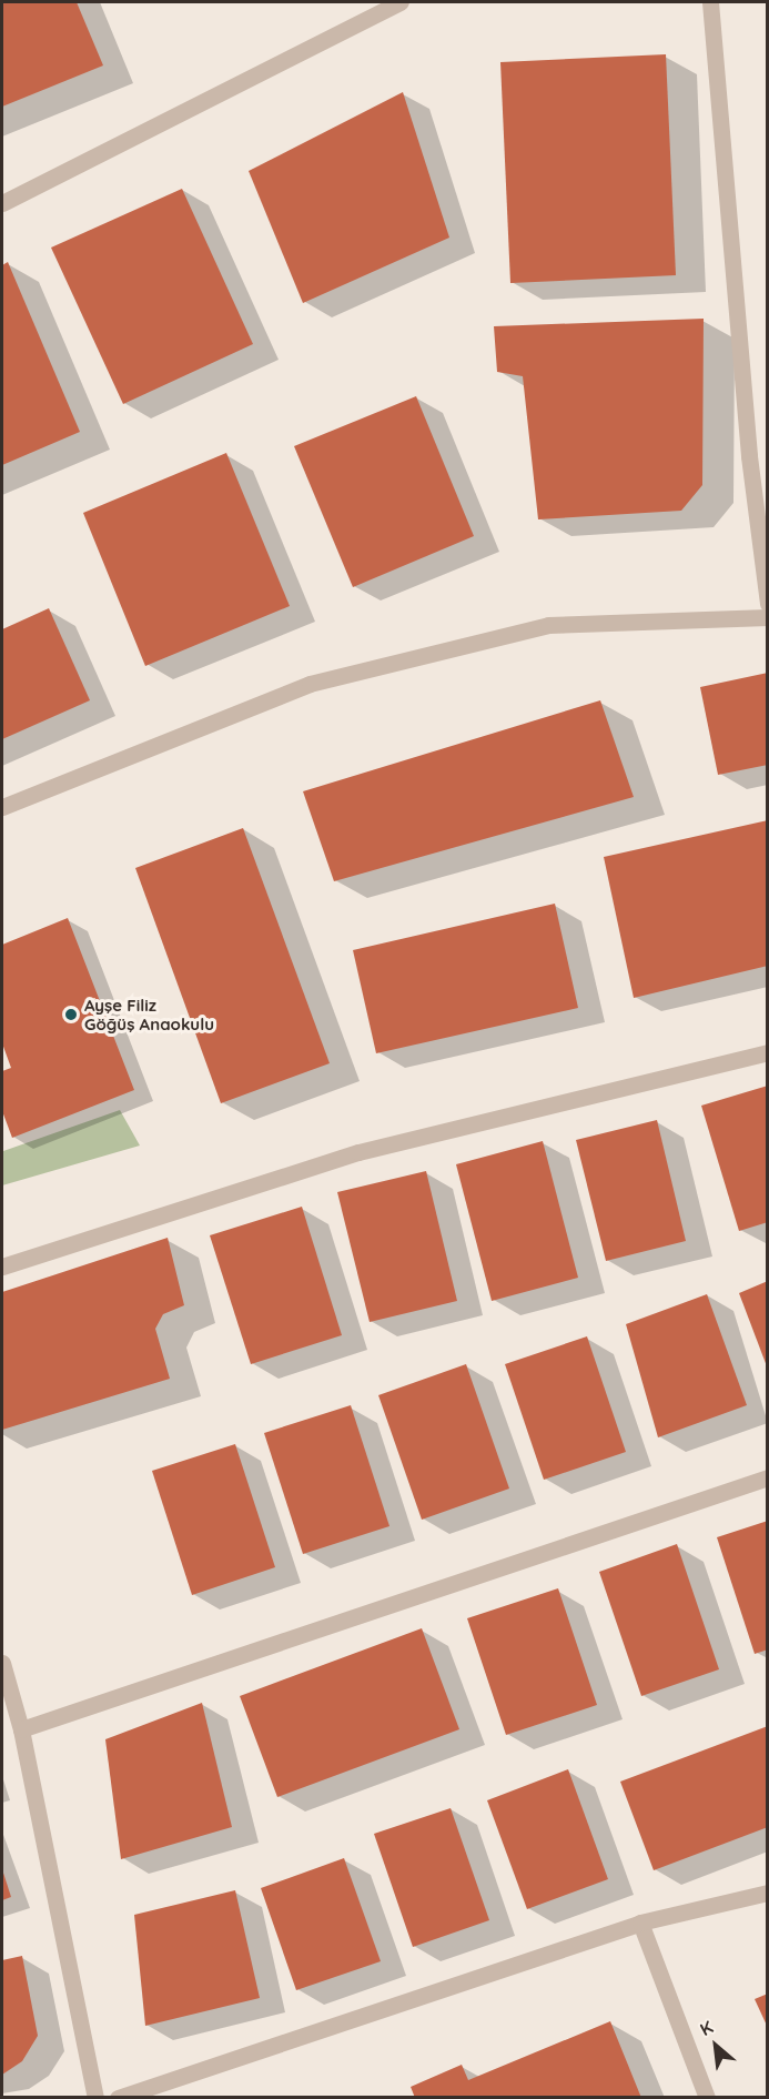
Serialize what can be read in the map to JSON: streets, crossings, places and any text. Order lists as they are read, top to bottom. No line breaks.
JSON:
{"places":["Ayşe Filiz Göğüş Anaokulu"],"north":"top left"}
